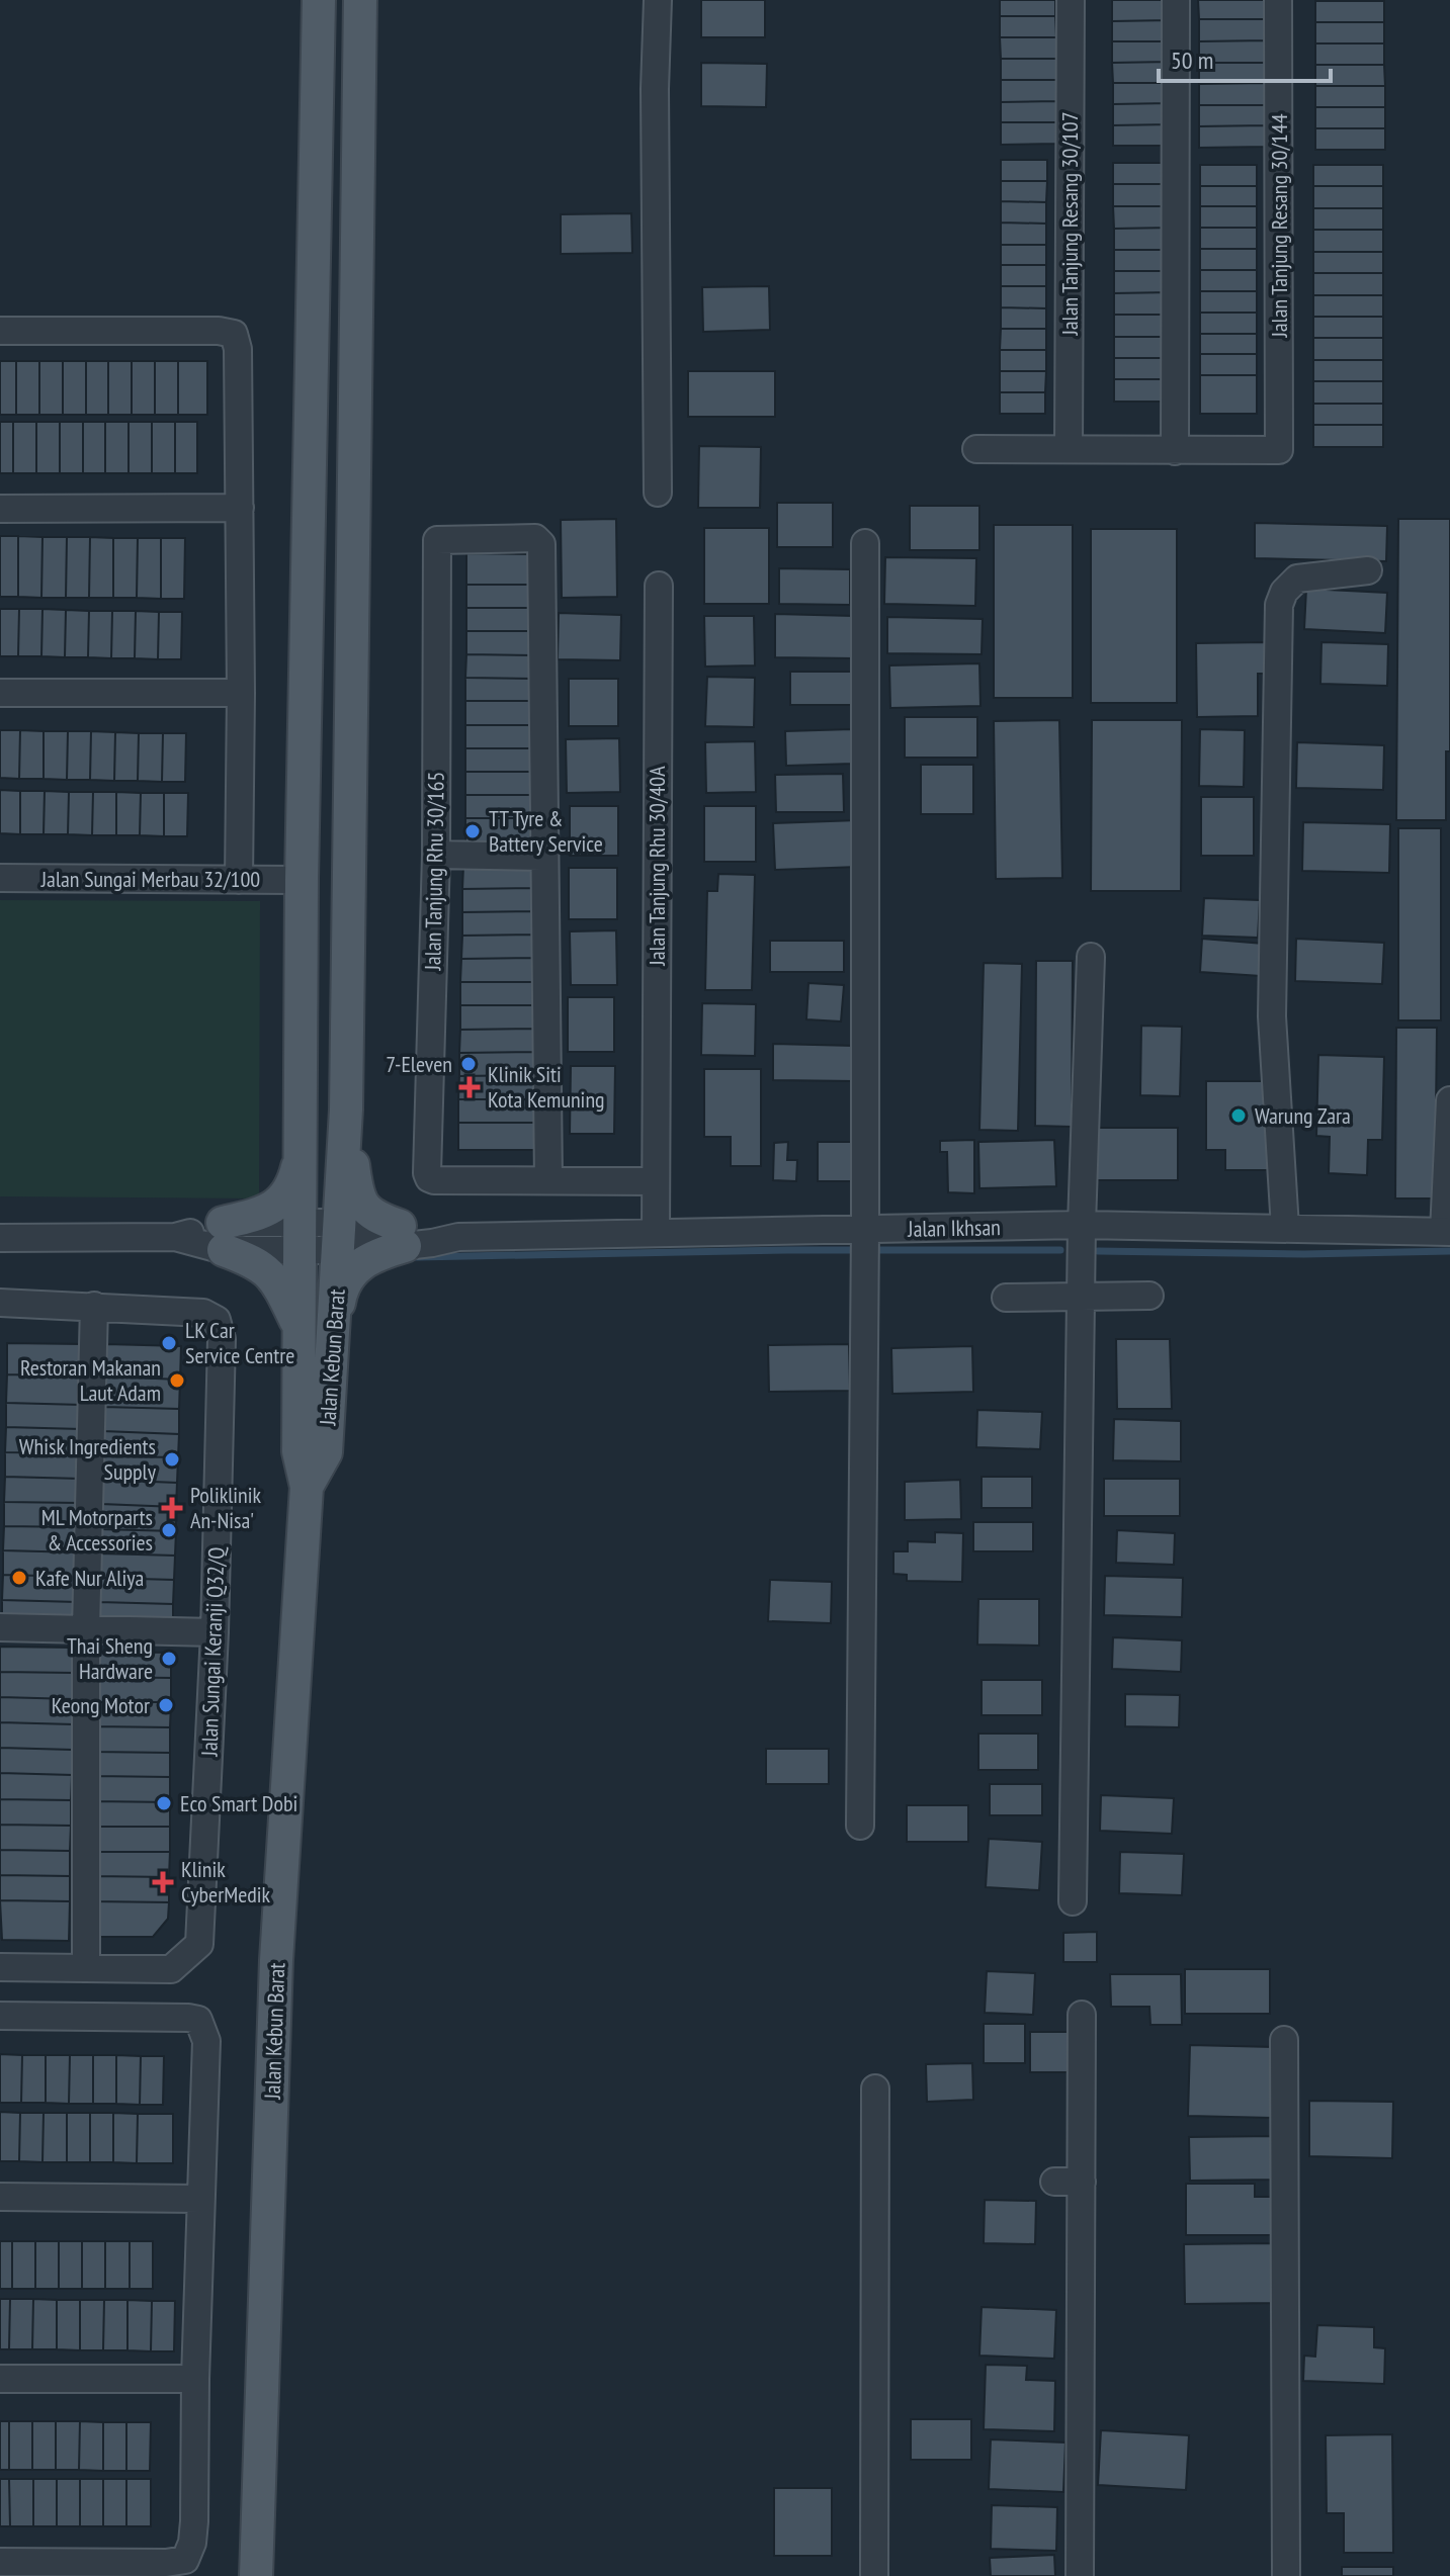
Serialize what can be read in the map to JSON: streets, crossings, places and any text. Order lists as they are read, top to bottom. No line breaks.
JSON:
{"streets":{"main road":["Jalan Kebun Barat"],"street":["Jalan Tanjung Resang 30/107","Jalan Tanjung Resang 30/144","Jalan Tanjung Rhu 30/40A","Jalan Tanjung Rhu 30/165","Jalan Sungai Merbau 32/100","Jalan Ikhsan","Jalan Sungai Keranji Q32/Q"]},"crossings":[["Jalan Tanjung Rhu 30/40A","Jalan Tanjung Rhu 30/165"],["Jalan Tanjung Rhu 30/40A","Jalan Ikhsan"],["Jalan Ikhsan","Jalan Kebun Barat"]],"places":{"other":["TT Tyre & Battery Service","7-Eleven","Warung Zara","LK Car Service Centre","Restoran Makanan Laut Adam","Whisk Ingredients Supply","ML Motorparts & Accessories","Kafe Nur Aliya","Thai Sheng Hardware","Keong Motor","Eco Smart Dobi"],"health":["Klinik Siti Kota Kemuning","Poliklinik An-Nisa'","Klinik CyberMedik"]},"scale_bar":"50 m"}
